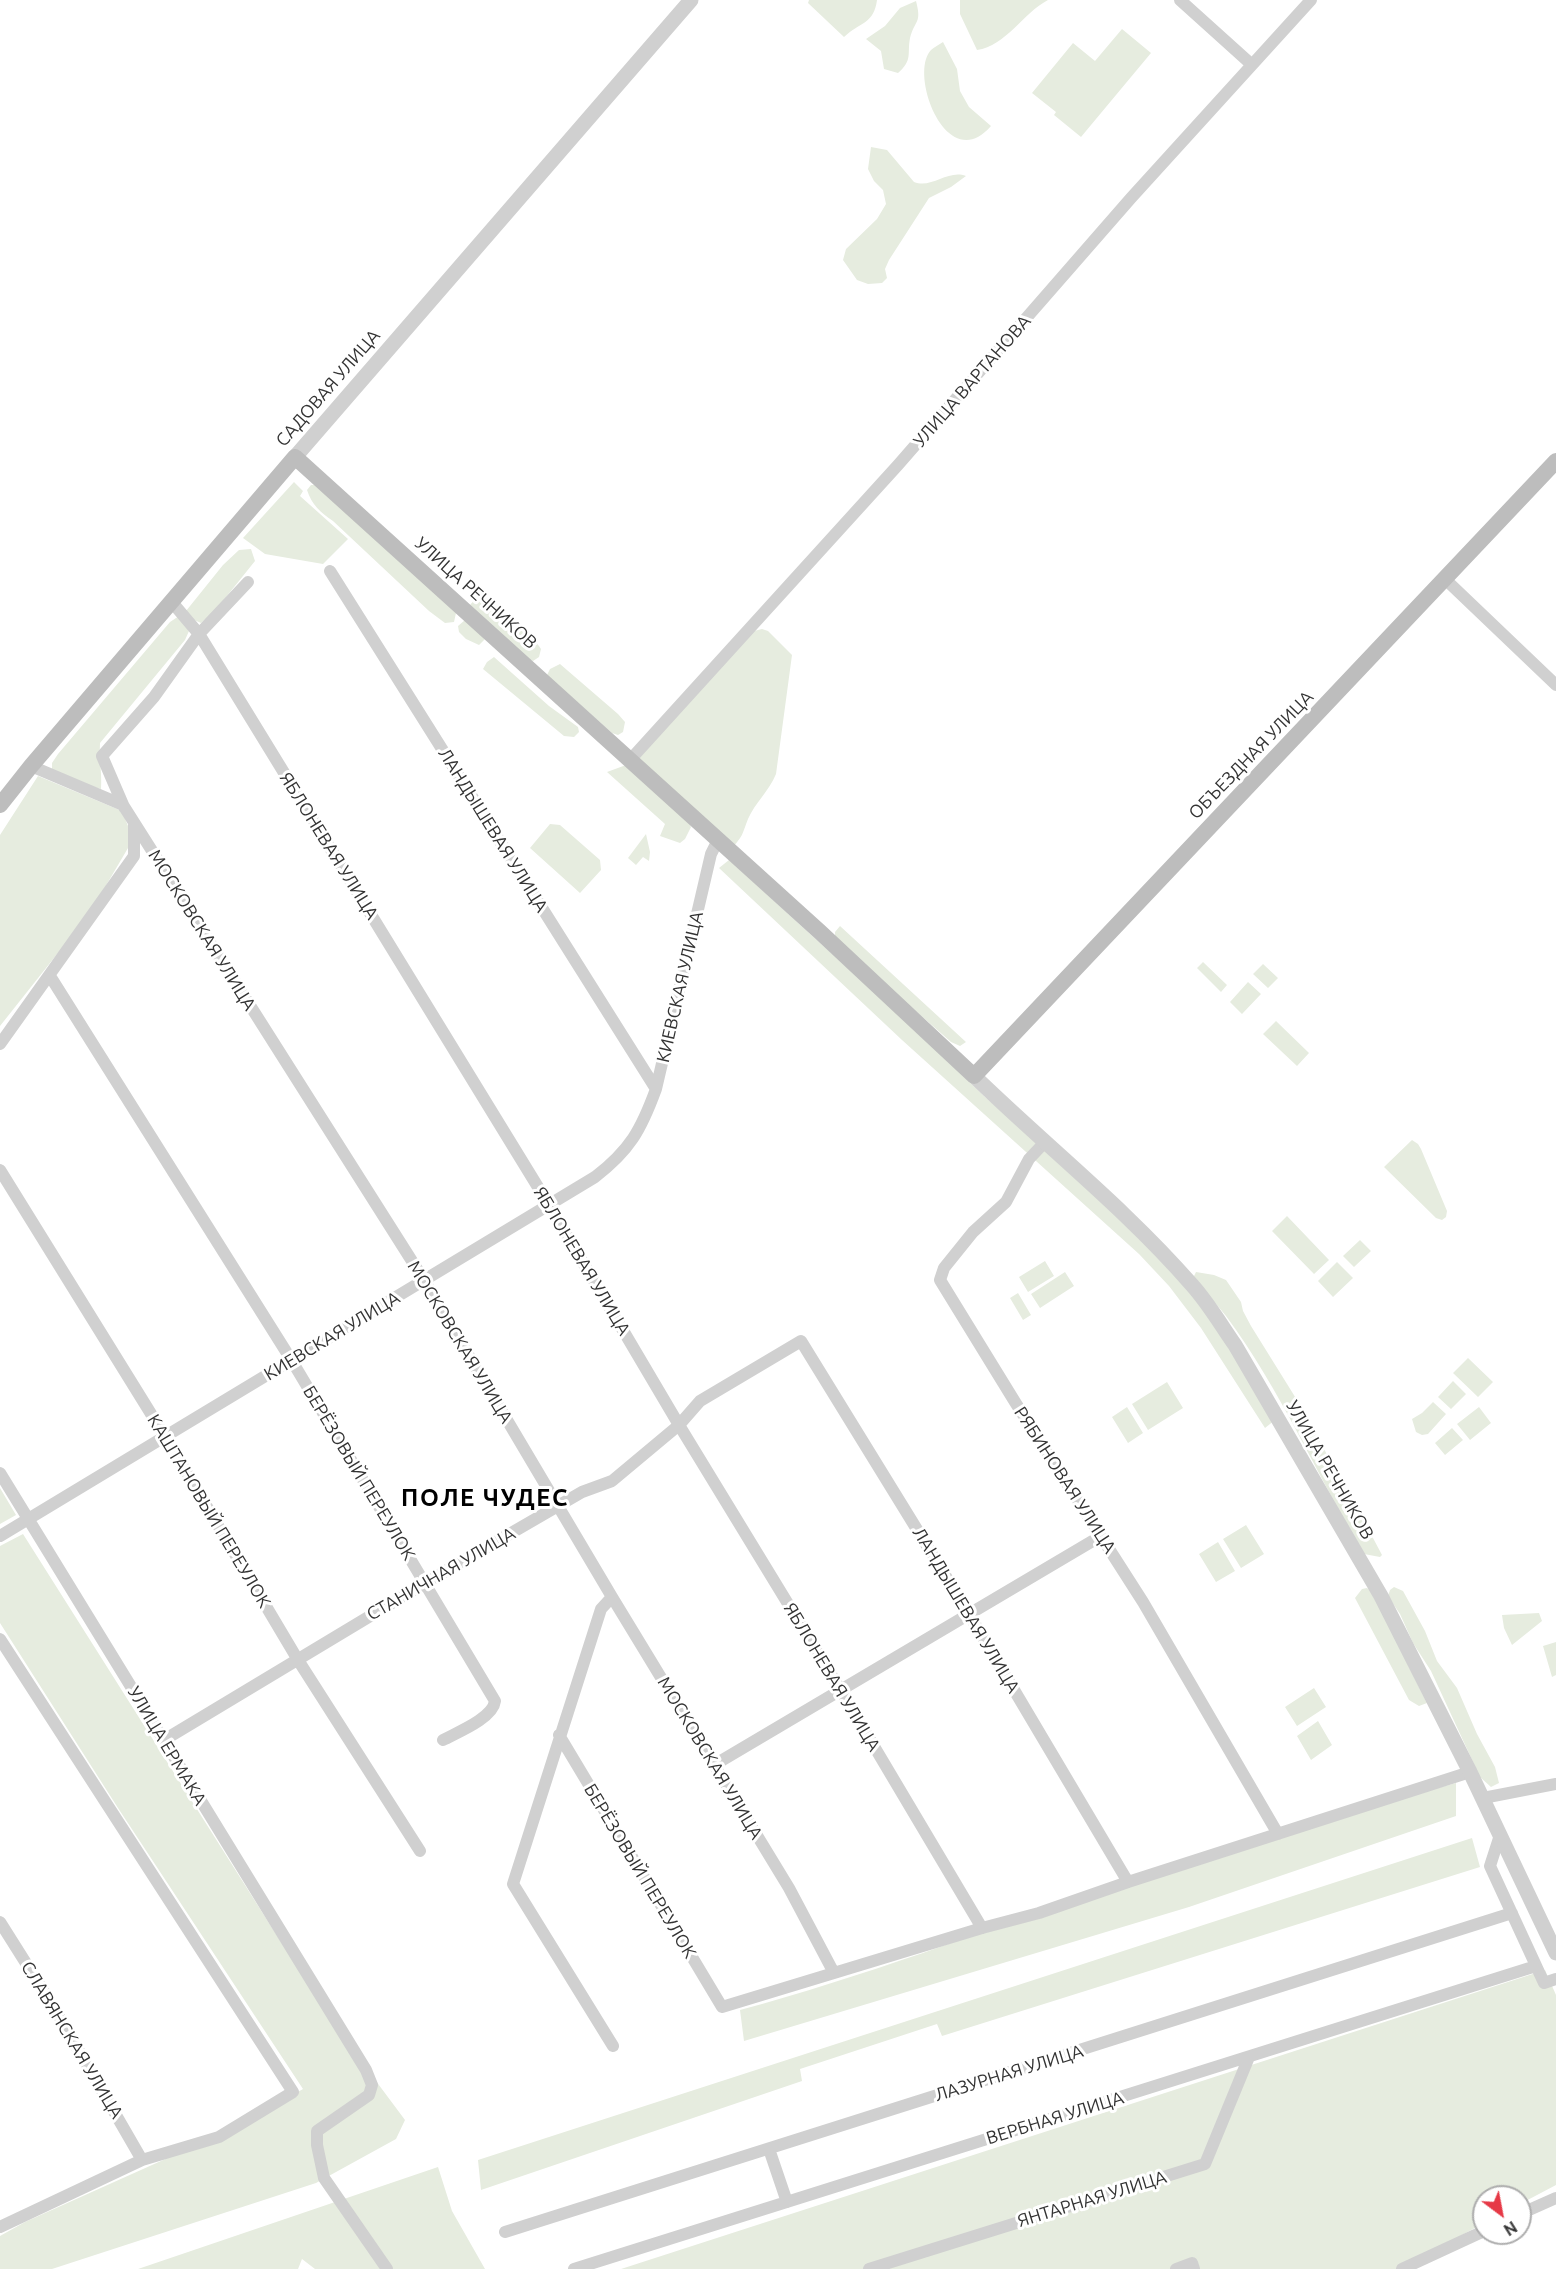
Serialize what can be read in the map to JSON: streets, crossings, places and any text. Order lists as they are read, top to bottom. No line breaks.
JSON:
{"streets":{"main road":["САДОВАЯ УЛИЦА","УЛИЦА РЕЧНИКОВ","ОБЪЕЗДНАЯ УЛИЦА"],"street":["УЛИЦА ВАРТАНОВА","ЛАНДЫШЕВАЯ УЛИЦА","ЯБЛОНЕВАЯ УЛИЦА","МОСКОВСКАЯ УЛИЦА","КИЕВСКАЯ УЛИЦА","БЕРЁЗОВЫЙ ПЕРЕУЛОК","РЯБИНОВАЯ УЛИЦА","КАШТАНОВЫЙ ПЕРЕУЛОК","СТАНИЧНАЯ УЛИЦА","УЛИЦА ЕРМАКА","СЛАВЯНСКАЯ УЛИЦА","ЛАЗУРНАЯ УЛИЦА","ВЕРБНАЯ УЛИЦА","ЯНТАРНАЯ УЛИЦА"]},"crossings":[["УЛИЦА ВАРТАНОВА","УЛИЦА РЕЧНИКОВ"],["САДОВАЯ УЛИЦА","УЛИЦА РЕЧНИКОВ"],["САДОВАЯ УЛИЦА","ЯБЛОНЕВАЯ УЛИЦА"],["УЛИЦА РЕЧНИКОВ","ОБЪЕЗДНАЯ УЛИЦА"],["УЛИЦА РЕЧНИКОВ","КИЕВСКАЯ УЛИЦА"],["УЛИЦА РЕЧНИКОВ","РЯБИНОВАЯ УЛИЦА"],["ЛАНДЫШЕВАЯ УЛИЦА","КИЕВСКАЯ УЛИЦА"],["ЛАНДЫШЕВАЯ УЛИЦА","СТАНИЧНАЯ УЛИЦА"],["ЯБЛОНЕВАЯ УЛИЦА","КИЕВСКАЯ УЛИЦА"],["ЯБЛОНЕВАЯ УЛИЦА","СТАНИЧНАЯ УЛИЦА"],["МОСКОВСКАЯ УЛИЦА","КИЕВСКАЯ УЛИЦА"],["МОСКОВСКАЯ УЛИЦА","БЕРЁЗОВЫЙ ПЕРЕУЛОК"],["МОСКОВСКАЯ УЛИЦА","СТАНИЧНАЯ УЛИЦА"],["КИЕВСКАЯ УЛИЦА","БЕРЁЗОВЫЙ ПЕРЕУЛОК"],["КИЕВСКАЯ УЛИЦА","КАШТАНОВЫЙ ПЕРЕУЛОК"],["КИЕВСКАЯ УЛИЦА","УЛИЦА ЕРМАКА"],["БЕРЁЗОВЫЙ ПЕРЕУЛОК","СТАНИЧНАЯ УЛИЦА"],["КАШТАНОВЫЙ ПЕРЕУЛОК","СТАНИЧНАЯ УЛИЦА"],["СТАНИЧНАЯ УЛИЦА","УЛИЦА ЕРМАКА"],["ВЕРБНАЯ УЛИЦА","ЯНТАРНАЯ УЛИЦА"]],"districts":["ПОЛЕ ЧУДЕС"],"north":"bottom right"}
